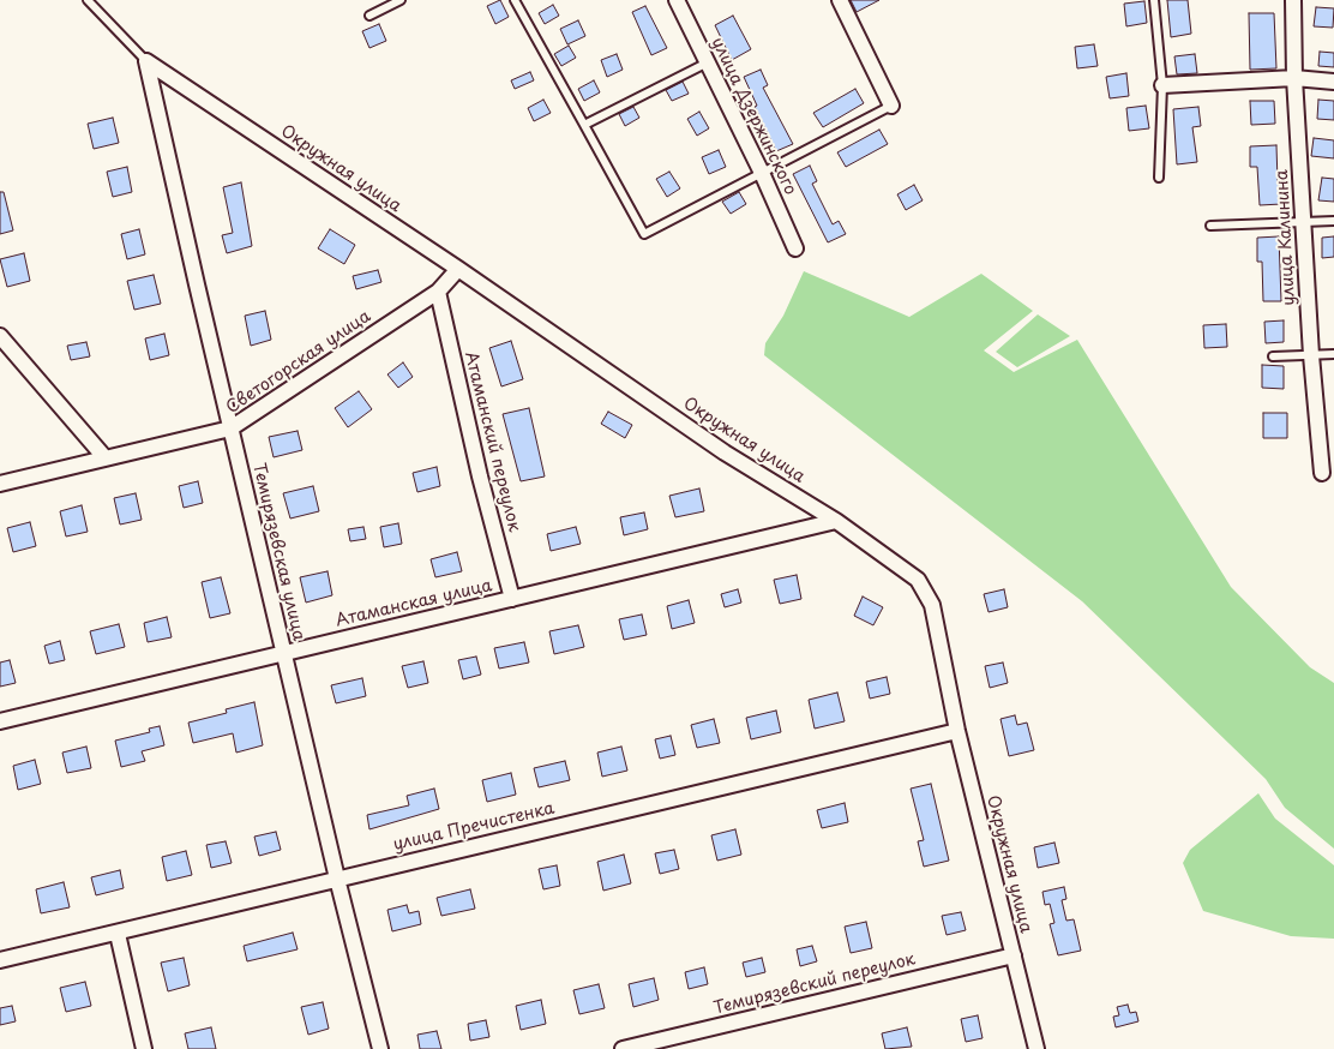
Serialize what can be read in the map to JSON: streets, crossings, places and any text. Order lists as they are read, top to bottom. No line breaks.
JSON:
{"streets":{"street":["улица Дзержинского","Окружная улица","улица Калинина","Светогорская улица","Атаманский переулок","Темирязевская улица","Атаманская улица","улица Пречистенка","Темирязевский переулок"]},"crossings":[["Окружная улица","Светогорская улица"],["Окружная улица","Темирязевская улица"],["Окружная улица","Атаманская улица"],["Окружная улица","улица Пречистенка"],["Окружная улица","Темирязевский переулок"],["Светогорская улица","Атаманский переулок"],["Светогорская улица","Темирязевская улица"],["Атаманский переулок","Атаманская улица"],["Темирязевская улица","Атаманская улица"],["Темирязевская улица","улица Пречистенка"]]}
